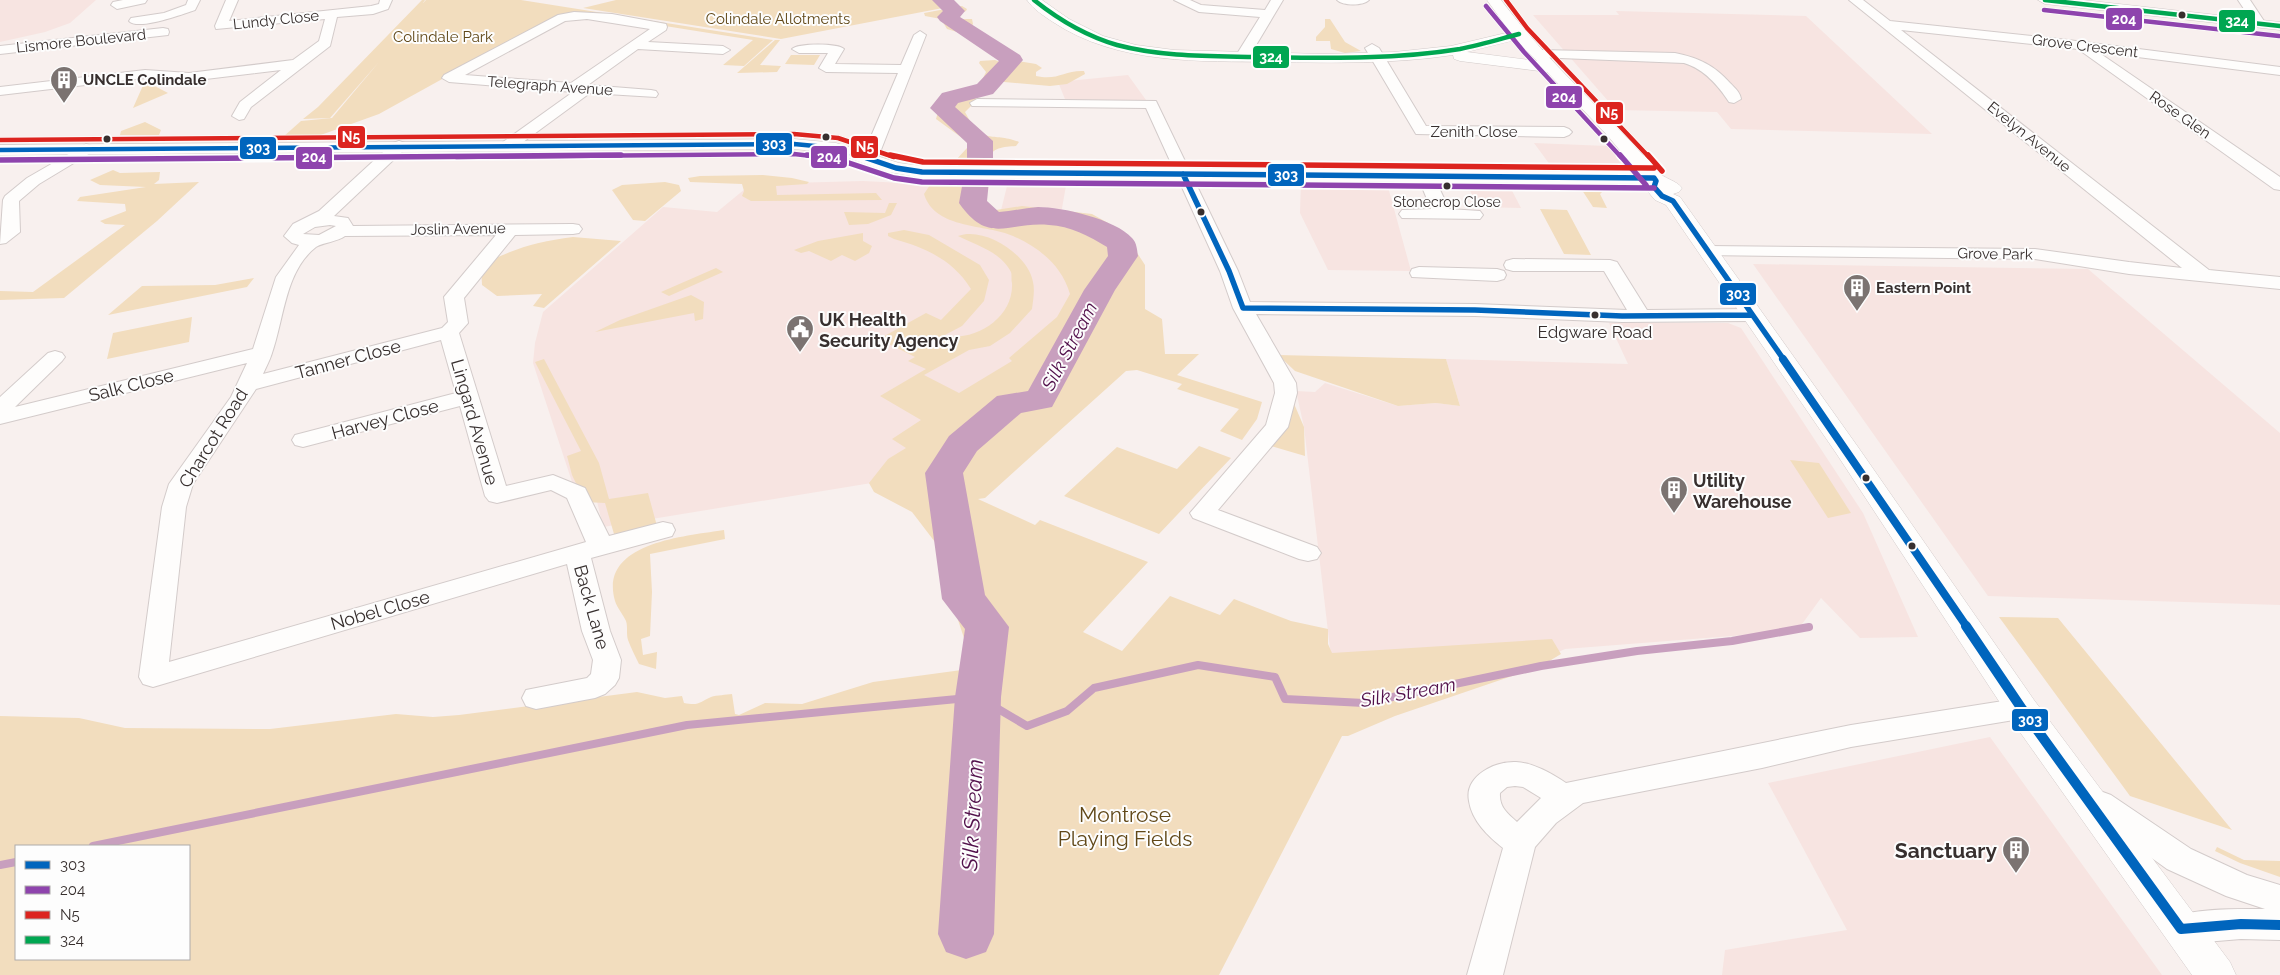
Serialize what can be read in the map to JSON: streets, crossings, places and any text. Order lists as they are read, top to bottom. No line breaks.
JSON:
{"streets":{"street":["Lundy Close","Lismore Boulevard","Grove Crescent","Telegraph Avenue","Rose Glen","Zenith Close","Evelyn Avenue","Joslin Avenue","Grove Park","Tanner Close","Salk Close","Harvey Close","Lingard Avenue","Charcot Road","Back Lane","Nobel Close"]},"crossings":[["Grove Crescent","Rose Glen"],["Grove Crescent","Evelyn Avenue"],["Evelyn Avenue","Grove Park"],["Tanner Close","Lingard Avenue"],["Tanner Close","Charcot Road"],["Salk Close","Charcot Road"],["Harvey Close","Lingard Avenue"],["Lingard Avenue","Back Lane"],["Lingard Avenue","Nobel Close"],["Charcot Road","Nobel Close"],["Back Lane","Nobel Close"]],"water":["Silk Stream"],"parks":["Colindale Allotments","Colindale Park","Montrose Playing Fields"],"places":{"building":["UNCLE Colindale","Eastern Point","Utility Warehouse","Sanctuary"],"other":["Stonecrop Close","Edgware Road"],"public building":["UK Health Security Agency"]},"lines":["transit line N5","transit line 324","transit line 204","transit line 303"],"legend":["303","204","N5","324"]}
